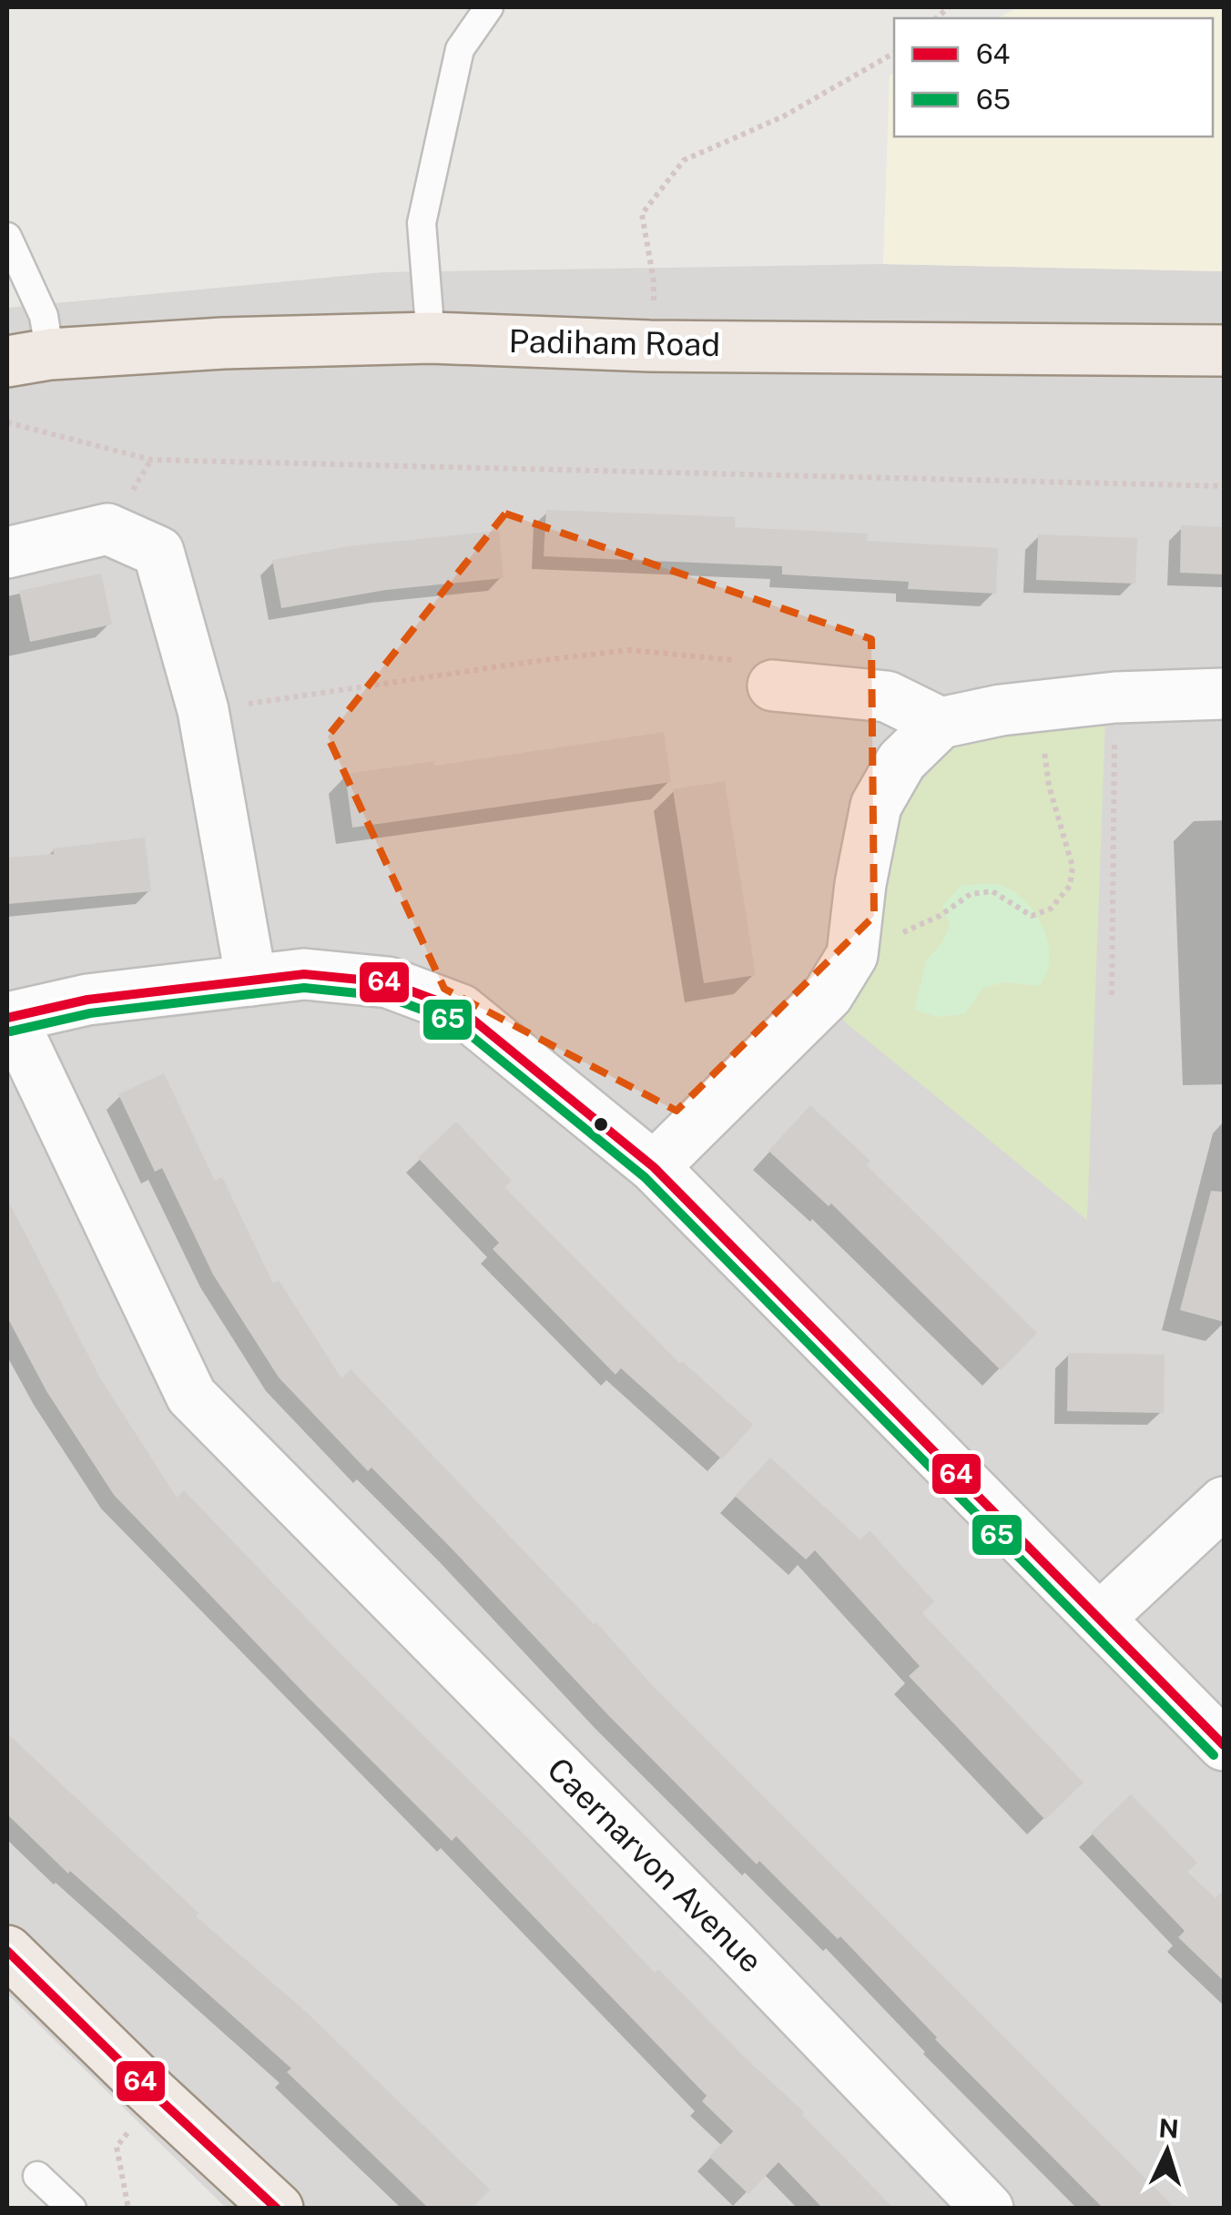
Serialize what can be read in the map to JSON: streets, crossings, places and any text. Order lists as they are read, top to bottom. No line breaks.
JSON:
{"streets":{"main road":["Padiham Road"],"street":["Caernarvon Avenue"]},"lines":["transit line 64","transit line 65"],"legend":["64","65"],"north":"top"}
